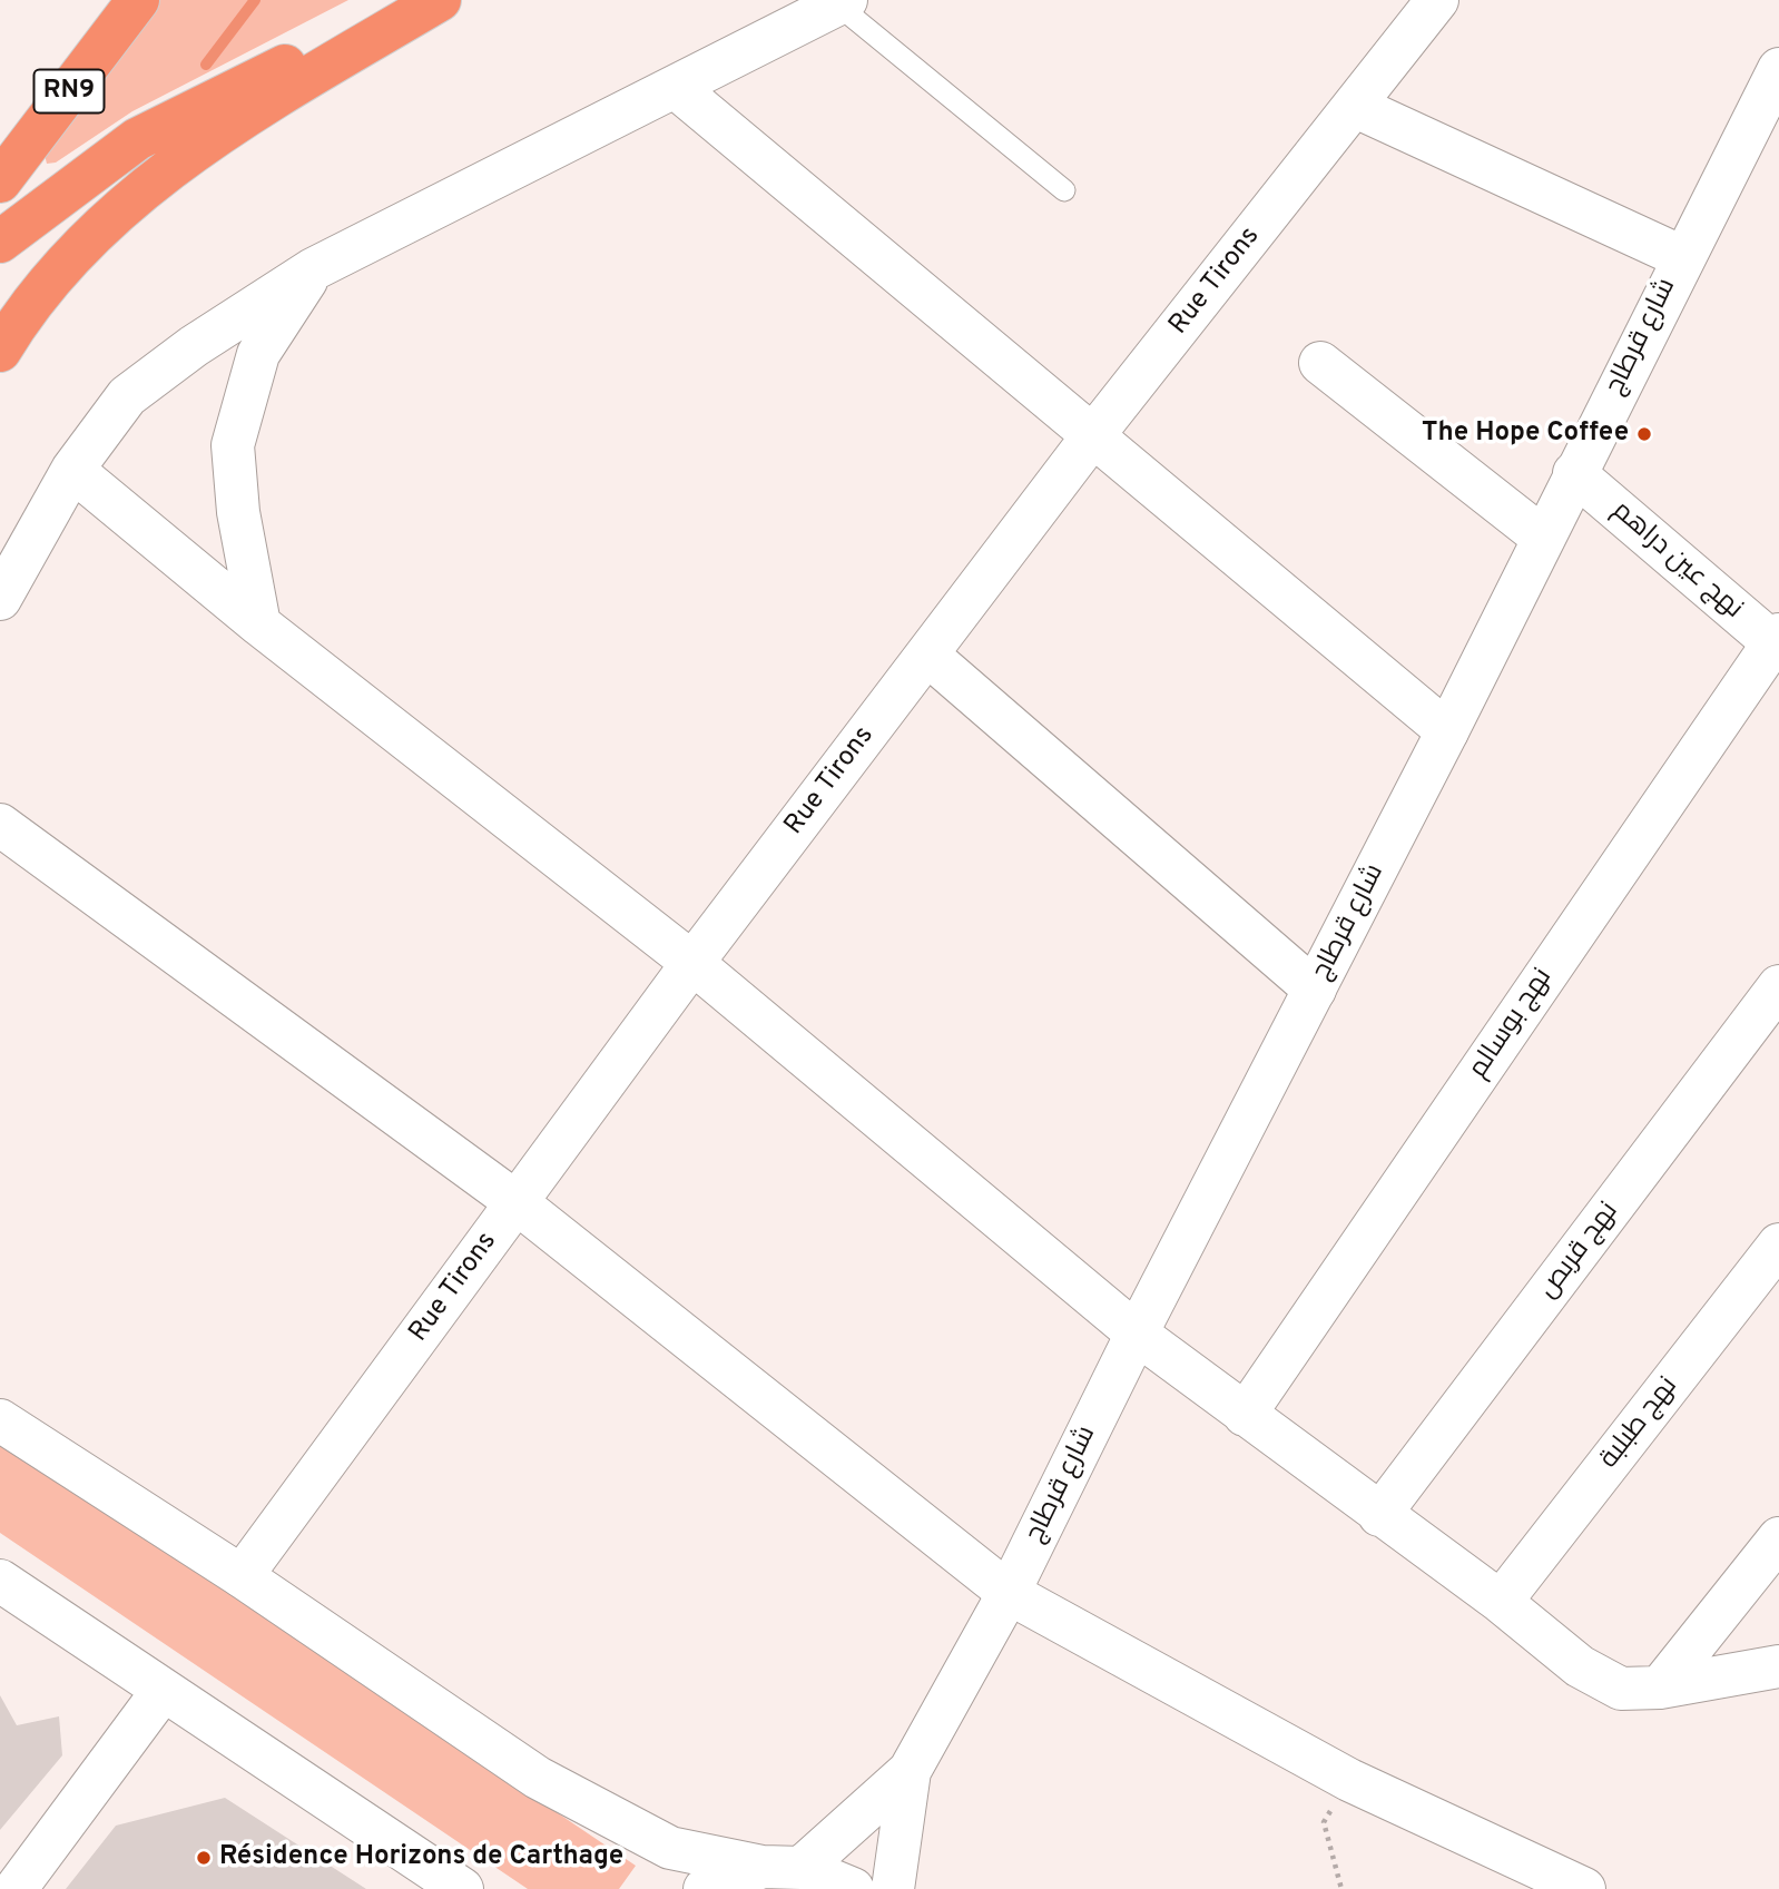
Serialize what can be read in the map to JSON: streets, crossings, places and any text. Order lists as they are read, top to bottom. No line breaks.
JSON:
{"streets":{"highway":["RN9"],"street":["Rue Tirons","شارع قرطاج","نهج عين دراهم","نهج بوسالم","نهج قربص","نهج طبلبة"]},"crossings":[["شارع قرطاج","نهج عين دراهم"],["نهج عين دراهم","نهج بوسالم"]],"places":["The Hope Coffee","Résidence Horizons de Carthage"]}
